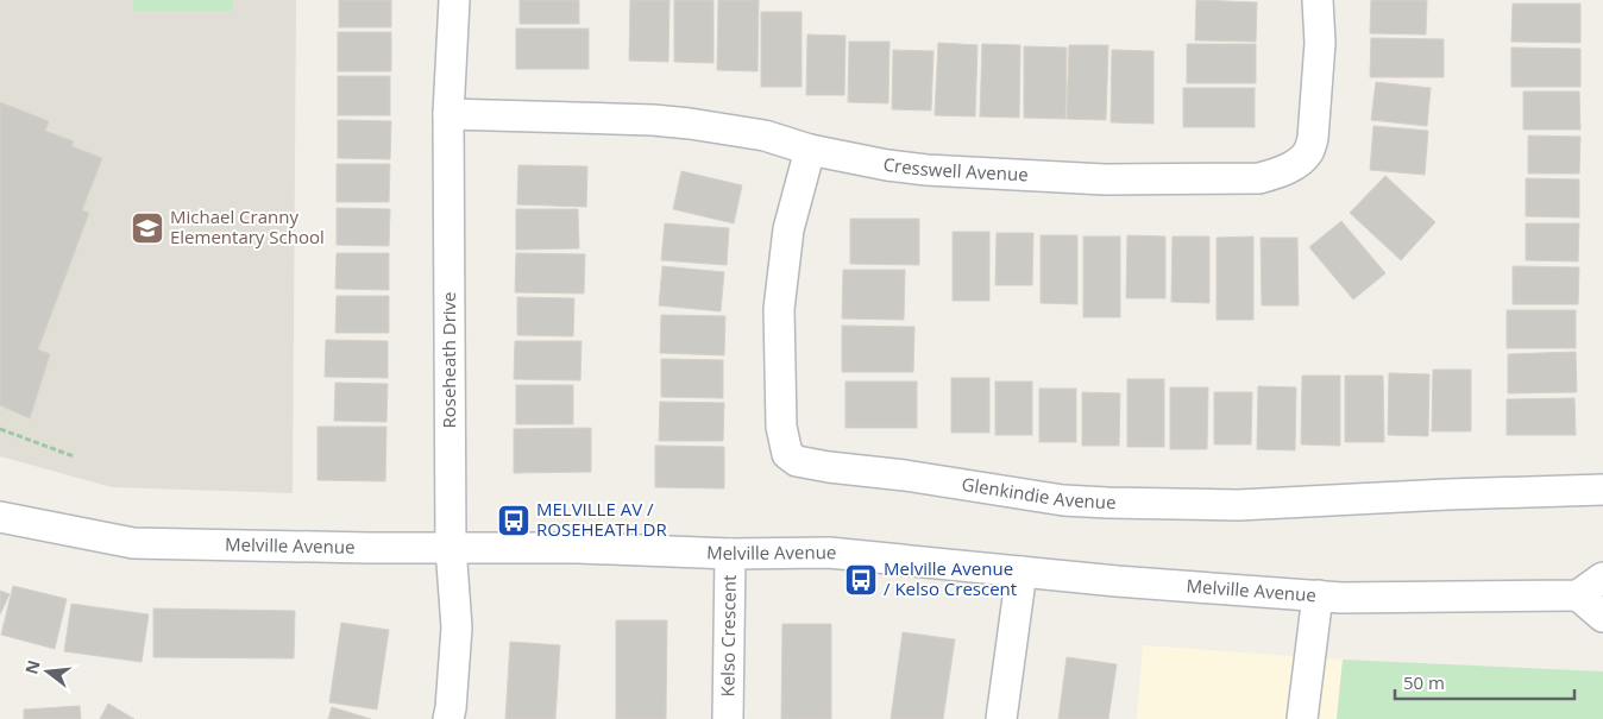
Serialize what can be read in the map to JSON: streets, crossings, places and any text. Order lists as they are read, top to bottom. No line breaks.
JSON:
{"streets":{"street":["Cresswell Avenue","Roseheath Drive","Glenkindie Avenue","Melville Avenue","Kelso Crescent"]},"crossings":[["Cresswell Avenue","Roseheath Drive"],["Cresswell Avenue","Glenkindie Avenue"],["Roseheath Drive","Melville Avenue"],["Melville Avenue","Kelso Crescent"]],"places":{"school or university":["Michael Cranny Elementary School"],"bus stop":["MELVILLE AV / ROSEHEATH DR","Melville Avenue / Kelso Crescent"]},"scale_bar":"50 m","north":"left"}
